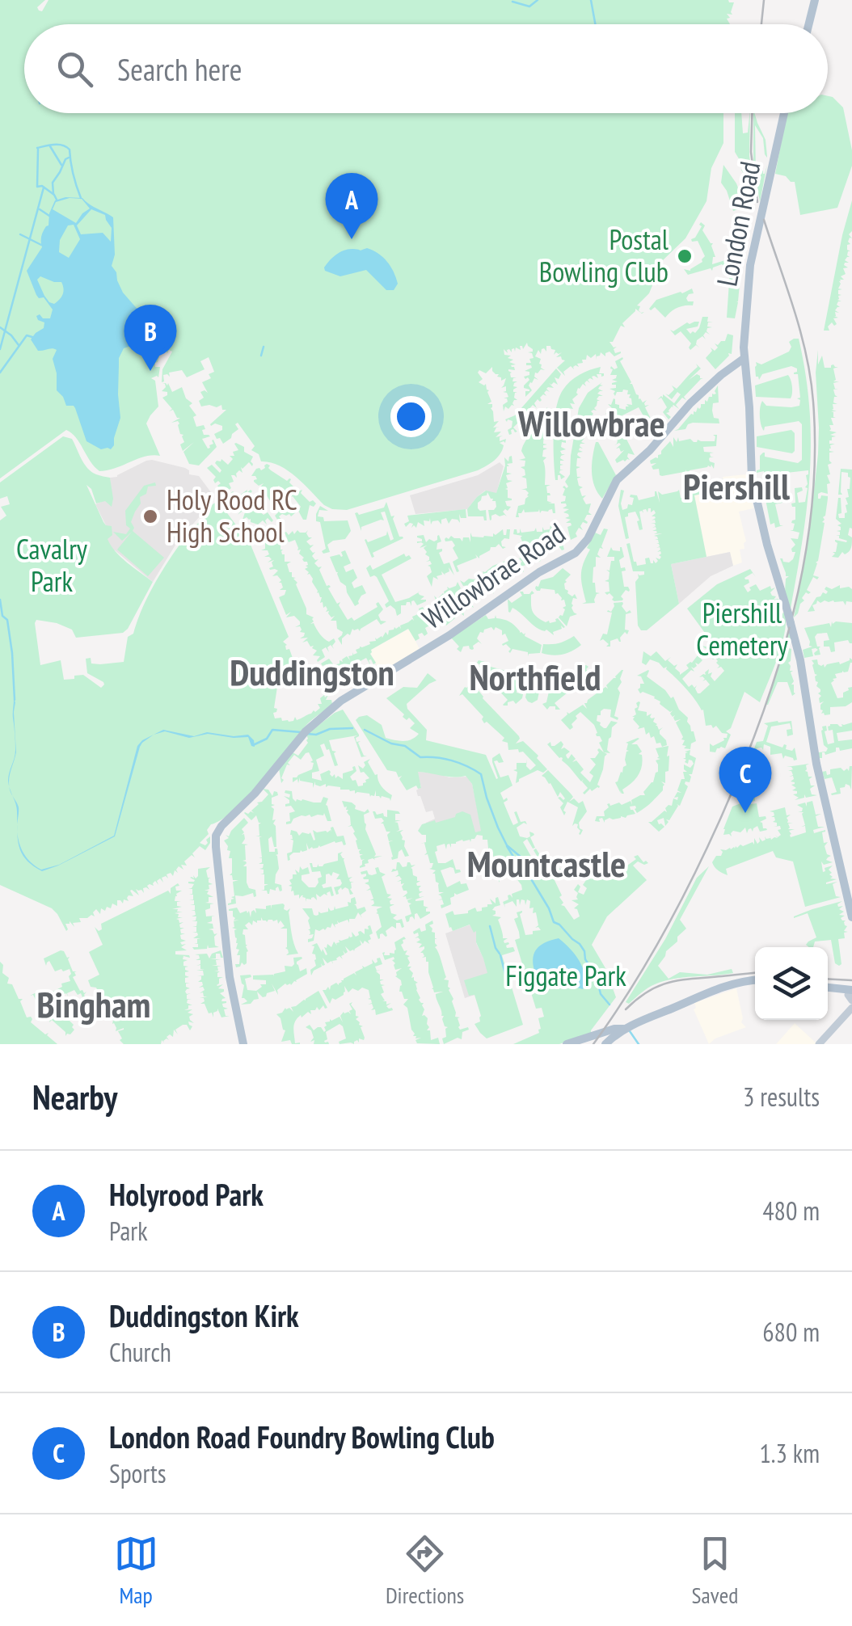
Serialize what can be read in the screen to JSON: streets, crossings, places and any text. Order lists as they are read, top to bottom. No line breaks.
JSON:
{"streets":{"main road":["London Road","Willowbrae Road"]},"crossings":[["London Road","Willowbrae Road"]],"districts":["Willowbrae","Piershill","Duddingston","Northfield","Mountcastle","Bingham"],"parks":["Cavalry Park","Piershill Cemetery","Figgate Park"],"places":["Postal Bowling Club","Holy Rood RC High School"],"page":{"search":"Search here","pins":["A","B","C"],"heading":["Nearby","3 results"],"list":[{"mark":"A","name":"Holyrood Park","note":"Park","value":"480 m"},{"mark":"B","name":"Duddingston Kirk","note":"Church","value":"680 m"},{"mark":"C","name":"London Road Foundry Bowling Club","note":"Sports","value":"1.3 km"}],"nav":["Map","Directions","Saved"]}}
